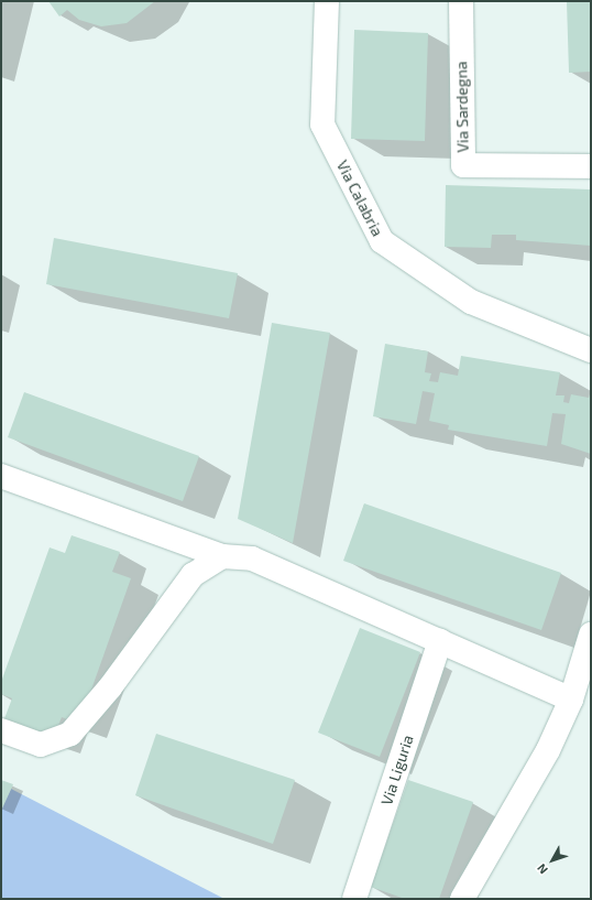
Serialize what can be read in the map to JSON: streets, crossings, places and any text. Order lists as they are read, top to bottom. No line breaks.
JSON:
{"streets":{"street":["Via Sardegna","Via Calabria","Via Liguria"]},"north":"bottom left"}
